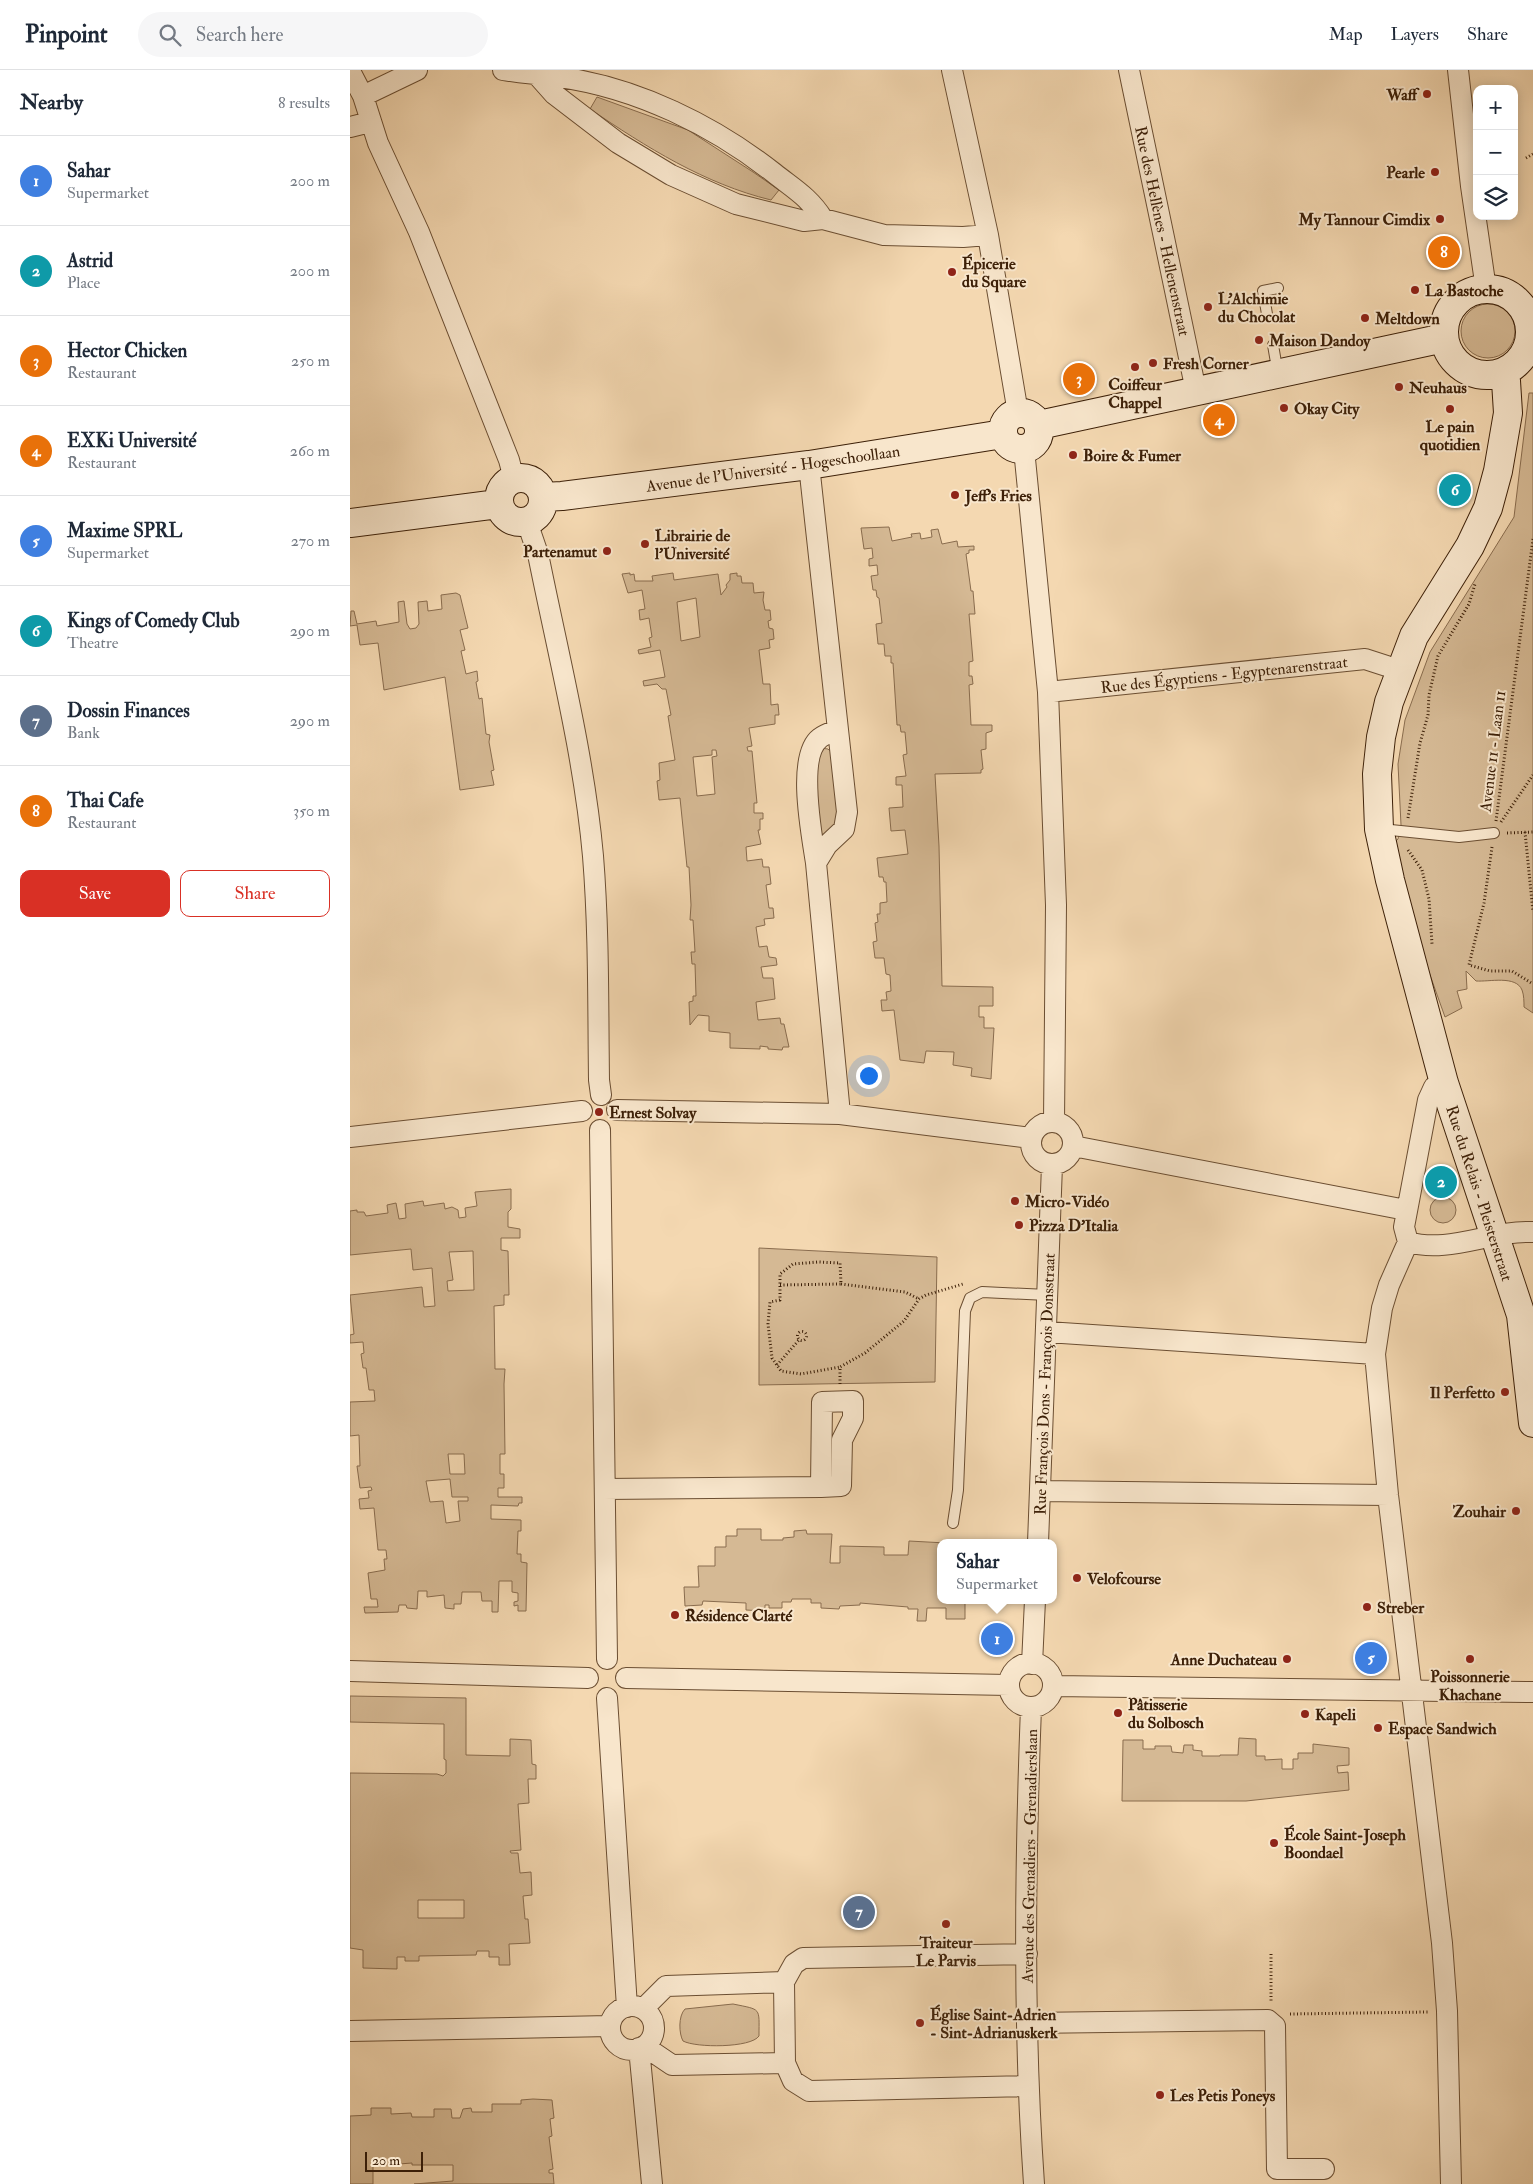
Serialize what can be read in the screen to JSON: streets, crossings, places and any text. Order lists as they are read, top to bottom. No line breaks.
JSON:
{"streets":{"street":["Rue des Hellènes - Hellenenstraat","Avenue de l'Université - Hogeschoollaan","Rue des Égyptiens - Egyptenarenstraat","Rue du Relais - Pleisterstraat","Rue François Dons - François Donsstraat","Avenue des Grenadiers - Grenadierslaan"],"path":["Avenue 11 - Laan 11"]},"crossings":[["Rue des Hellènes - Hellenenstraat","Avenue de l'Université - Hogeschoollaan"],["Avenue de l'Université - Hogeschoollaan","Rue du Relais - Pleisterstraat"],["Rue des Égyptiens - Egyptenarenstraat","Rue du Relais - Pleisterstraat"]],"places":["Waff","Pearle","My Tannour Cimdix","Épicerie du Square","La Bastoche","L'Alchimie du Chocolat","Meltdown","Maison Dandoy","Fresh Corner","Coiffeur Chappel","Neuhaus","Okay City","Le pain quotidien","Boire & Fumer","Jeff's Fries","Librairie de l'Université","Partenamut","Ernest Solvay","Micro-Vidéo","Pizza D’Italia","Il Perfetto","Zouhair","Velofcourse","Streber","Résidence Clarté","Anne Duchateau","Poissonnerie Khachane","Pâtisserie du Solbosch","Kapeli","Espace Sandwich","École Saint-Joseph Boondael","Traiteur Le Parvis","Église Saint-Adrien - Sint-Adrianuskerk","Les Petis Poneys"],"scale_bar":"20 m","page":{"header":"Pinpoint","search":"Search here","nav":["Map","Layers","Share"],"heading":["Nearby","8 results"],"map_buttons":["+","−"],"list":[{"mark":"1","name":"Sahar","note":"Supermarket","value":"200 m"},{"mark":"2","name":"Astrid","note":"Place","value":"200 m"},{"mark":"3","name":"Hector Chicken","note":"Restaurant","value":"250 m"},{"mark":"4","name":"EXKi Université","note":"Restaurant","value":"260 m"},{"mark":"5","name":"Maxime SPRL","note":"Supermarket","value":"270 m"},{"mark":"6","name":"Kings of Comedy Club","note":"Theatre","value":"290 m"},{"mark":"7","name":"Dossin Finances","note":"Bank","value":"290 m"},{"mark":"8","name":"Thai Cafe","note":"Restaurant","value":"350 m"}],"pins":["8","3","4","6","2","1","5","7"],"buttons":["Save","Share"],"popup":["Sahar","Supermarket"],"scale":"20 m"}}
